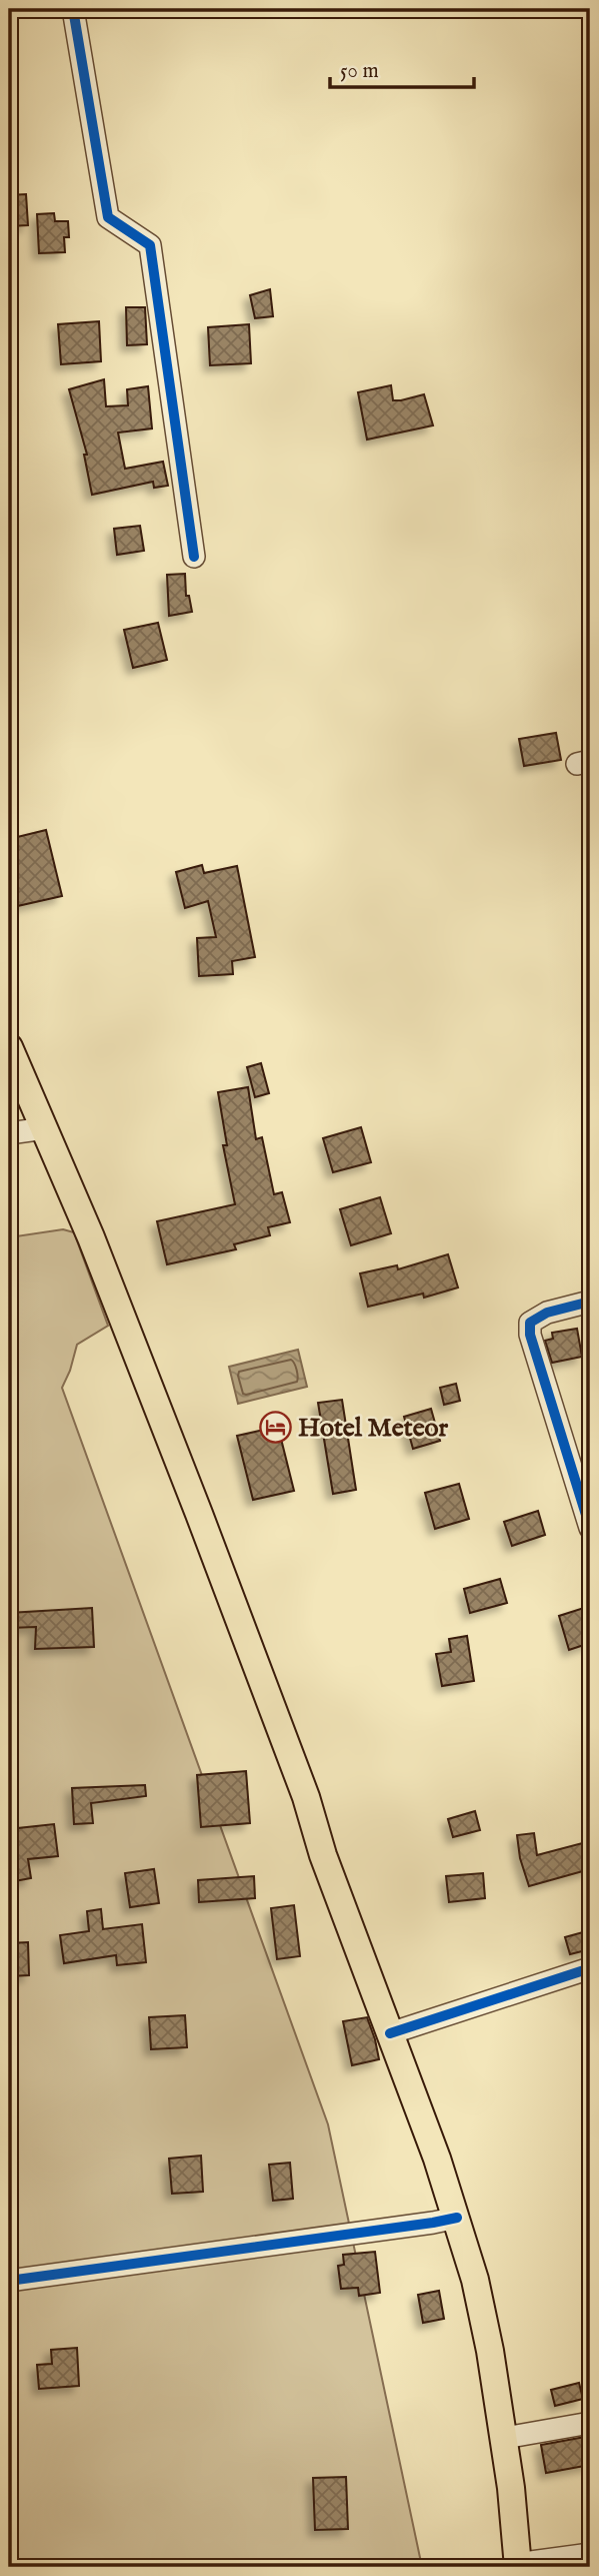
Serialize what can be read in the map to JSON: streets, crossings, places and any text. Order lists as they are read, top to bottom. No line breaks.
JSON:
{"places":{"hotel":["Hotel Meteor"]},"scale_bar":"50 m"}
